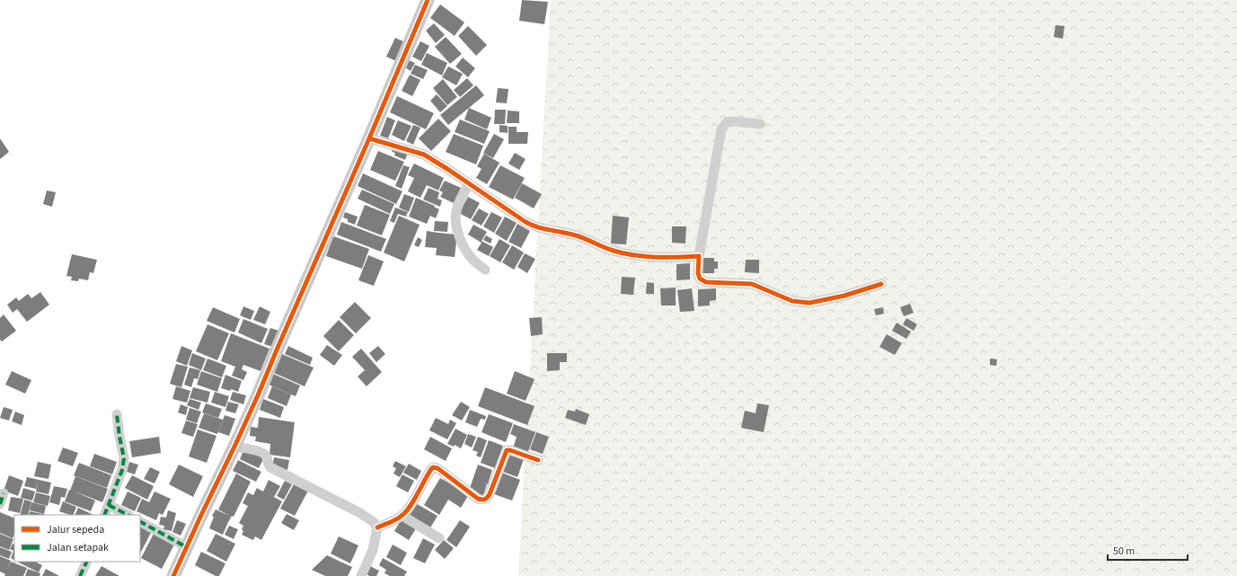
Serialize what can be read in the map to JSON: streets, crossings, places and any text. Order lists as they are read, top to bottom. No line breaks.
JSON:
{"legend":["Jalur sepeda","Jalan setapak"],"scale_bar":"50 m"}
